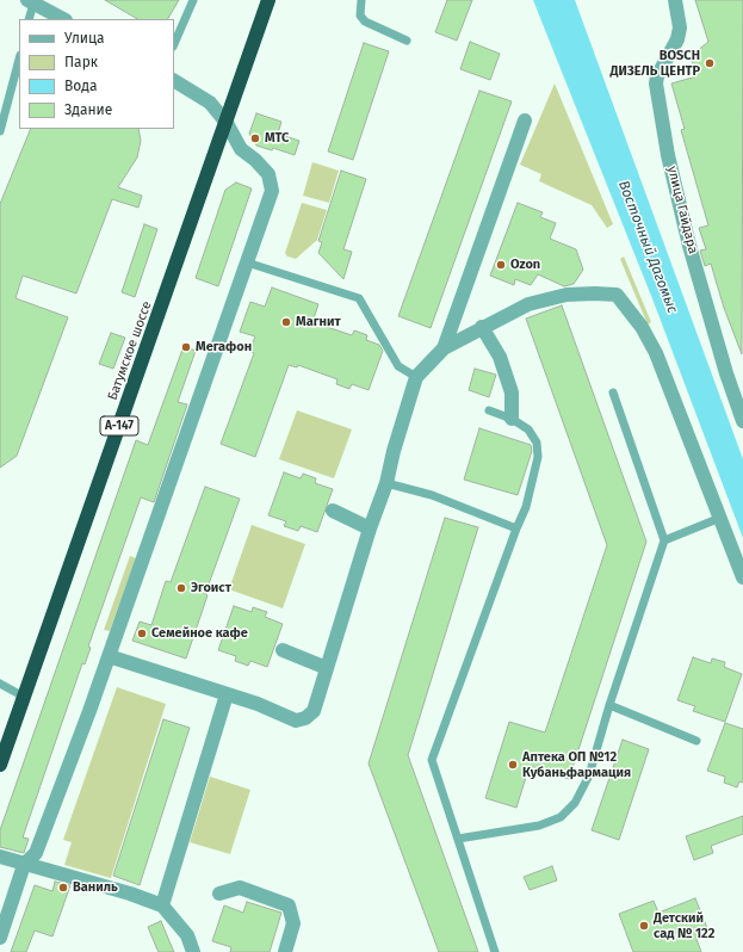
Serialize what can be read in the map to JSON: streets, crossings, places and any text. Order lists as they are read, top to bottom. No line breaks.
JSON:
{"streets":{"highway":["Батумское шоссе","А-147"],"street":["улица Гайдара"]},"water":["Восточный Дагомыс"],"places":["BOSCH ДИЗЕЛЬ ЦЕНТР","МТС","Ozon","Магнит","Мегафон","Эгоист","Семейное кафе","Аптека ОП №12 Кубаньфармация","Ваниль","Детский сад № 122"],"legend":["Улица","Парк","Вода","Здание"]}
